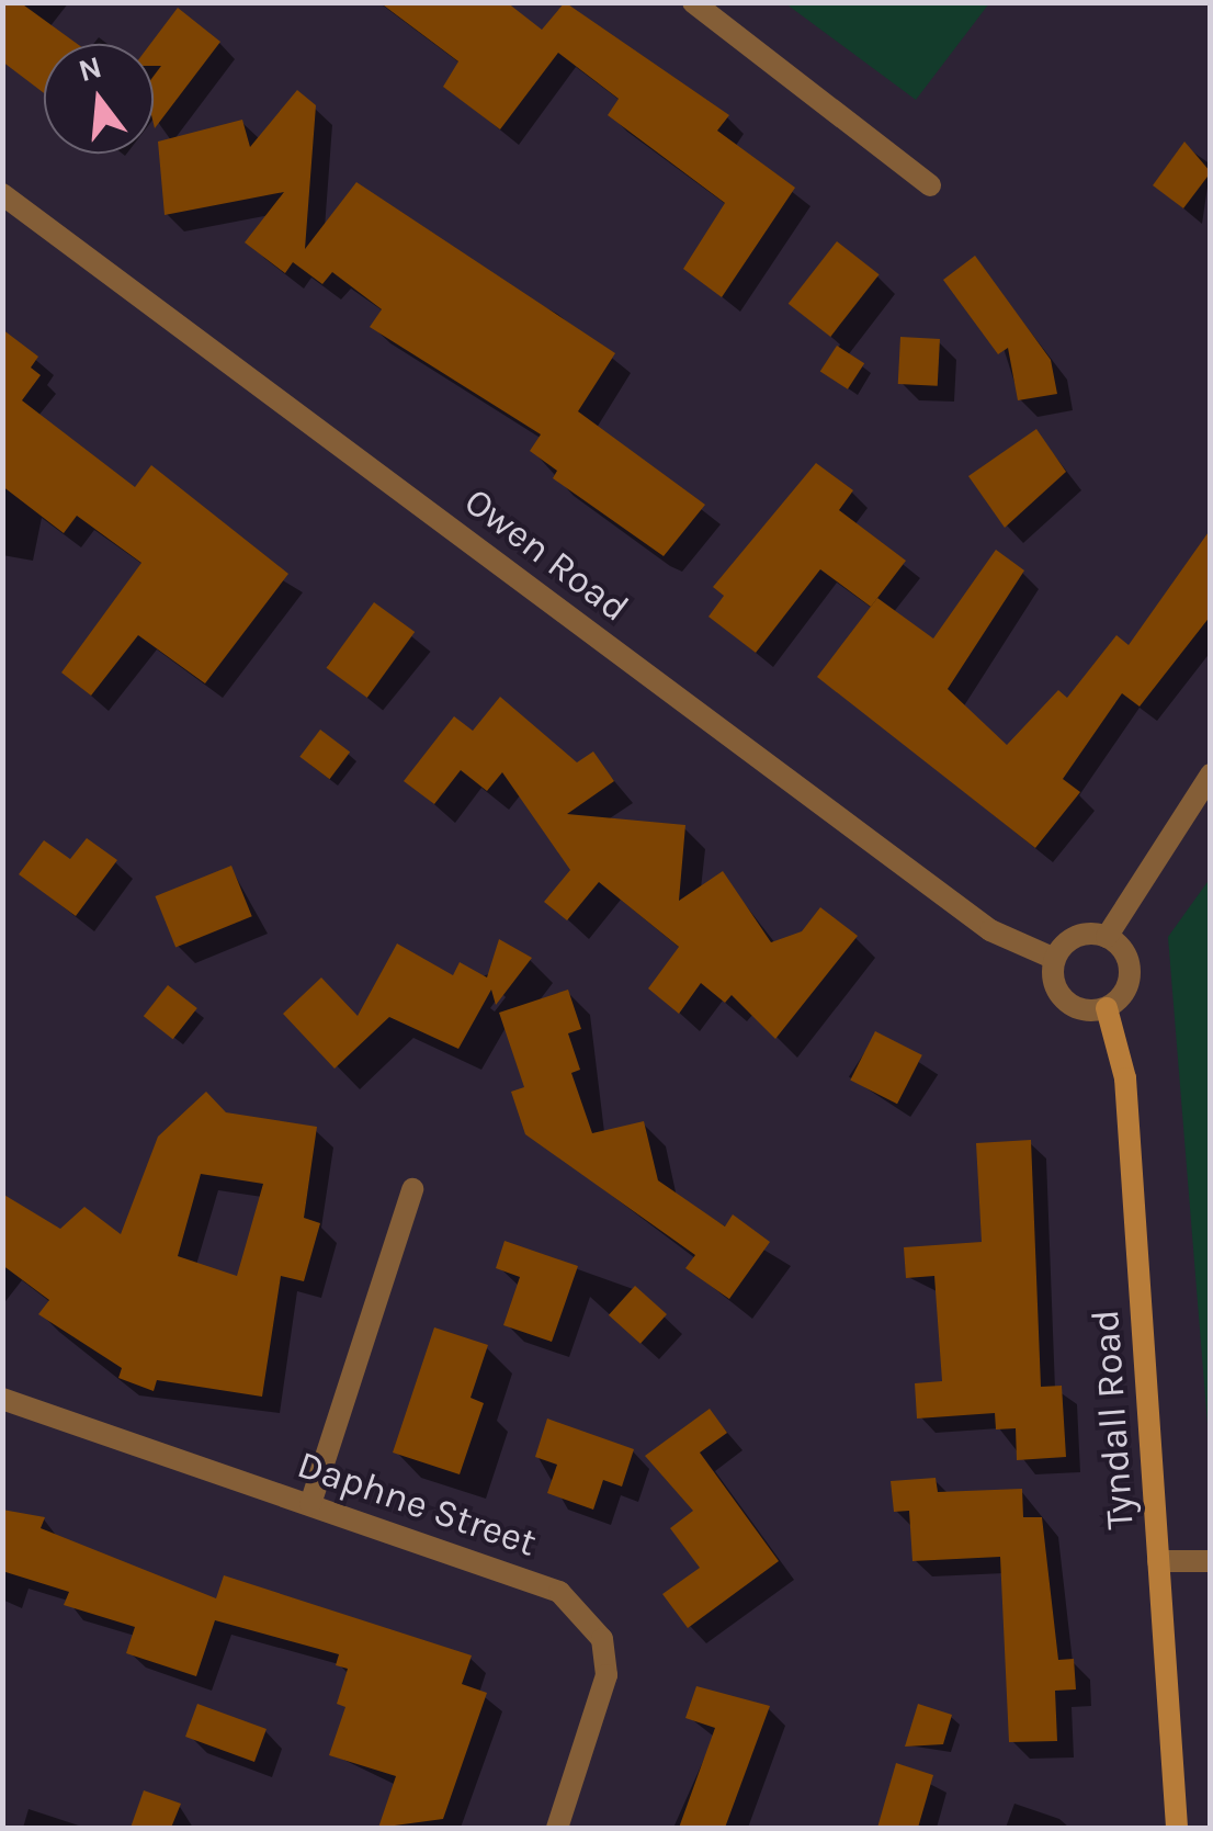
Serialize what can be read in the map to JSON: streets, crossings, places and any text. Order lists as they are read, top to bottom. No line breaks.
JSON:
{"streets":{"street":["Owen Road","Tyndall Road","Daphne Street"]},"crossings":[["Owen Road","Tyndall Road"]],"north":"top"}
